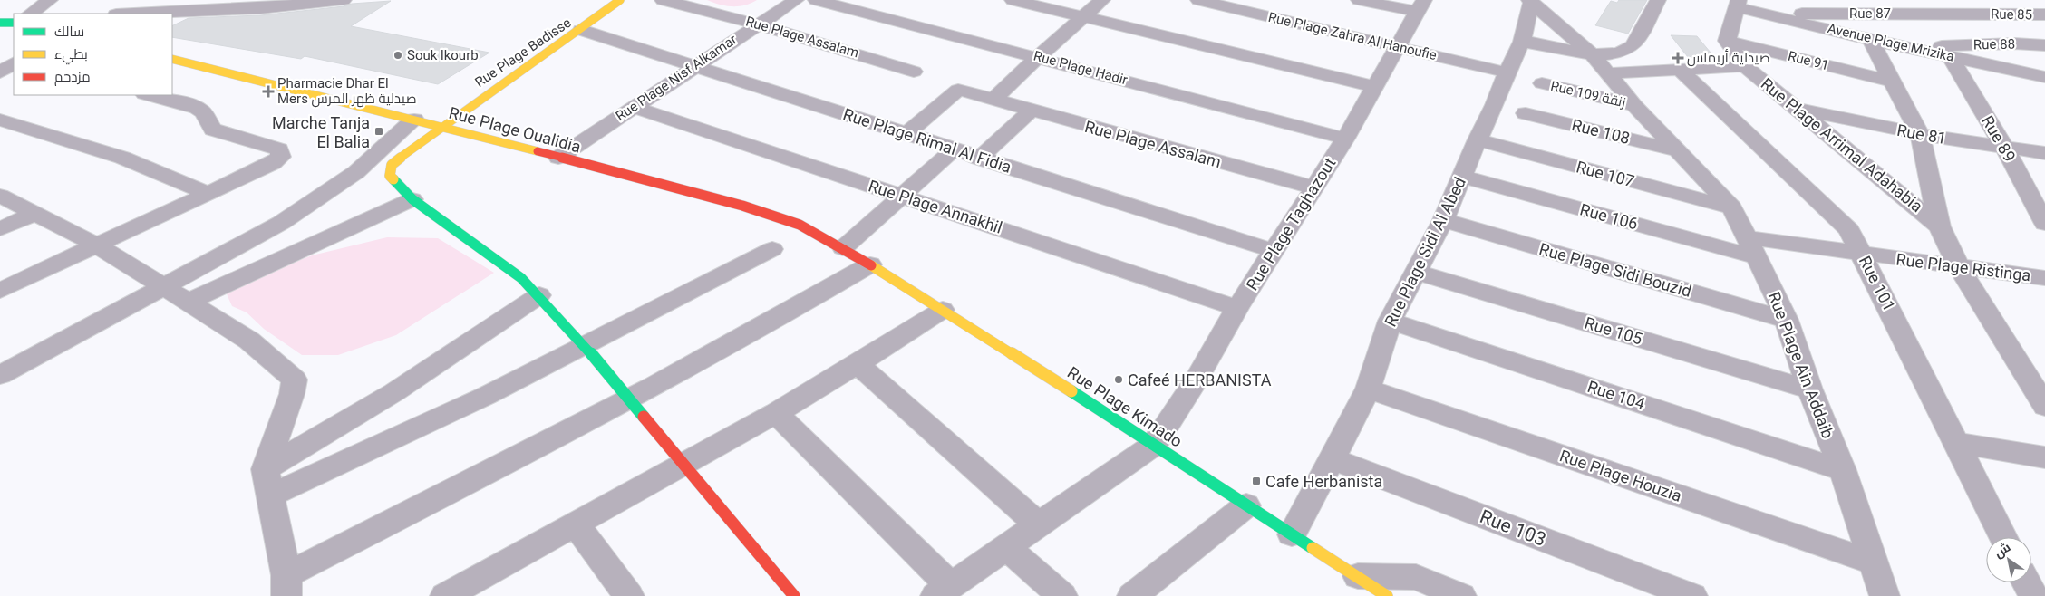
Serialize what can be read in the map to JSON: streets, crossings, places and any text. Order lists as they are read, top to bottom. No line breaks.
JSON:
{"streets":{"street":["Rue 87","Rue 85","Rue Plage Zahra Al Hanoufie","Rue Plage Assalam","Avenue Plage Mrizika","Rue 88","Rue Plage Badisse","Rue 91","Rue Plage Hadir","Rue Plage Nisf Alkamar","Rue 109 زنقة","Rue Plage Oualidia","Rue 108","Rue 81","Rue 89","Rue Plage Rimal Al Fidia","Rue Plage Arrimal Adahabia","Rue 107","Rue Plage Annakhil","Rue 106","Rue Plage Taghazout","Rue Plage Sidi Al Abed","Rue Plage Ristinga","Rue Plage Sidi Bouzid","Rue 101","Rue 105","Rue Plage Ain Addaib","Rue 104","Rue Plage Kimado","Rue Plage Houzia","Rue 103"]},"crossings":[["Rue 87","Rue 85"],["Rue 87","Avenue Plage Mrizika"],["Rue Plage Zahra Al Hanoufie","Rue Plage Taghazout"],["Rue Plage Zahra Al Hanoufie","Rue Plage Sidi Al Abed"],["Rue Plage Assalam","Rue Plage Nisf Alkamar"],["Rue Plage Assalam","Rue Plage Rimal Al Fidia"],["Rue Plage Assalam","Rue Plage Taghazout"],["Avenue Plage Mrizika","Rue 88"],["Avenue Plage Mrizika","Rue 89"],["Rue Plage Badisse","Rue Plage Oualidia"],["Rue Plage Badisse","Rue Plage Rimal Al Fidia"],["Rue 91","Rue Plage Arrimal Adahabia"],["Rue Plage Hadir","Rue Plage Taghazout"],["Rue Plage Nisf Alkamar","Rue Plage Oualidia"],["Rue Plage Nisf Alkamar","Rue Plage Rimal Al Fidia"],["Rue Plage Nisf Alkamar","Rue Plage Annakhil"],["Rue 109 زنقة","Rue Plage Ain Addaib"],["Rue Plage Oualidia","Rue Plage Kimado"],["Rue 108","Rue Plage Ain Addaib"],["Rue 81","Rue 89"],["Rue 81","Rue Plage Arrimal Adahabia"],["Rue Plage Rimal Al Fidia","Rue Plage Taghazout"],["Rue Plage Arrimal Adahabia","Rue Plage Ristinga"],["Rue 107","Rue Plage Sidi Al Abed"],["Rue 107","Rue Plage Ain Addaib"],["Rue Plage Annakhil","Rue Plage Taghazout"],["Rue 106","Rue Plage Sidi Al Abed"],["Rue 106","Rue Plage Ristinga"],["Rue 106","Rue Plage Ain Addaib"],["Rue Plage Taghazout","Rue Plage Kimado"],["Rue Plage Sidi Al Abed","Rue Plage Sidi Bouzid"],["Rue Plage Sidi Al Abed","Rue 105"],["Rue Plage Sidi Al Abed","Rue Plage Ain Addaib"],["Rue Plage Sidi Al Abed","Rue 104"],["Rue Plage Sidi Al Abed","Rue Plage Kimado"],["Rue Plage Sidi Al Abed","Rue Plage Houzia"],["Rue Plage Sidi Al Abed","Rue 103"],["Rue Plage Ristinga","Rue 101"],["Rue Plage Ristinga","Rue Plage Ain Addaib"],["Rue Plage Sidi Bouzid","Rue Plage Ain Addaib"],["Rue 105","Rue Plage Ain Addaib"],["Rue Plage Ain Addaib","Rue 104"],["Rue Plage Ain Addaib","Rue Plage Houzia"]],"places":{"other":["Souk lkourb","Cafeé HERBANISTA"],"health":["صيدلية أريماس","Pharmacie Dhar El Mers صيدلية ظهر المرس"],"transit":["Marche Tanja El Balia","Cafe Herbanista"]},"legend":["سالك","بطيء","مزدحم"],"north":"top left"}
